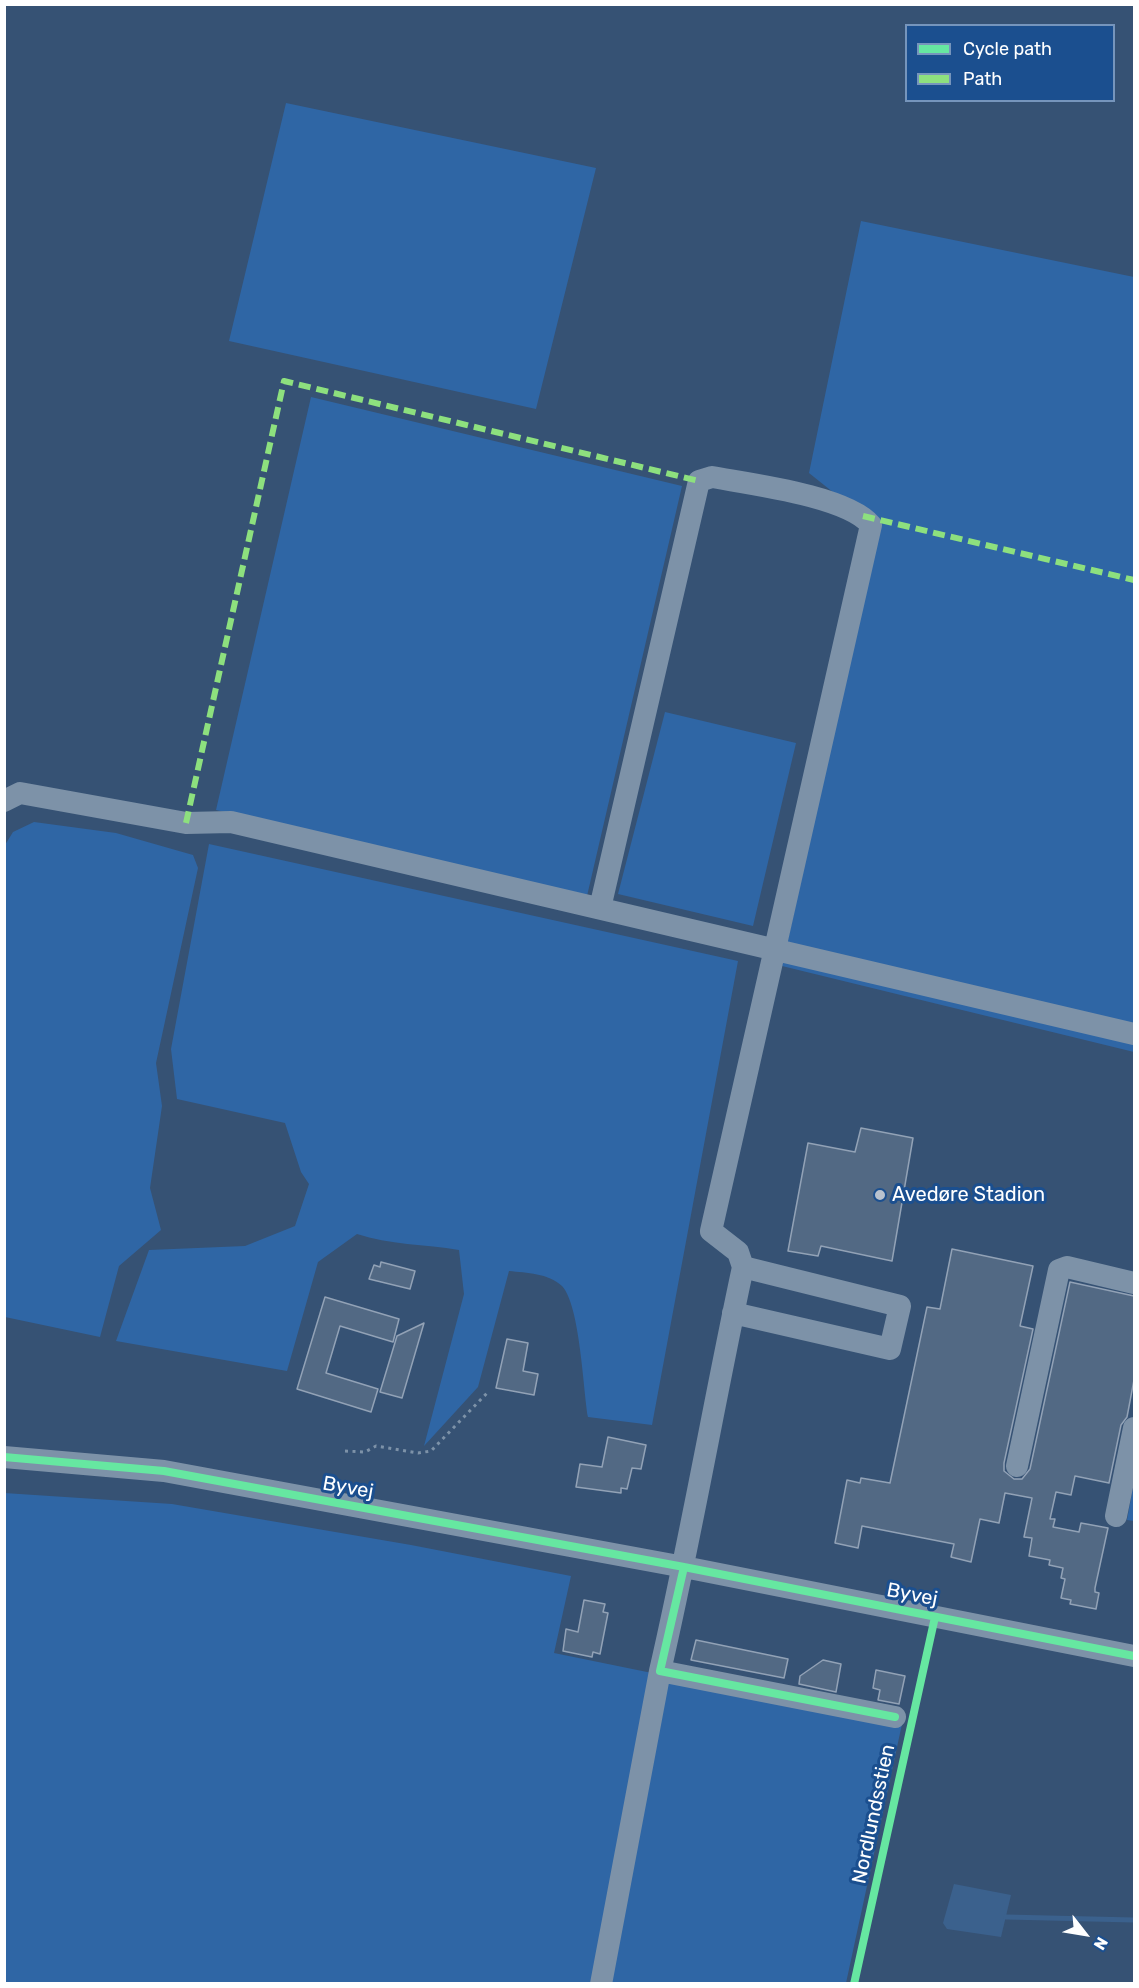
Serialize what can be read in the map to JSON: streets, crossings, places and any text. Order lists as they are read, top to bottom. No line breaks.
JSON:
{"streets":{"street":["Byvej"],"cycle path":["Nordlundsstien"]},"places":["Avedøre Stadion"],"legend":["Cycle path","Path"],"north":"bottom right"}
